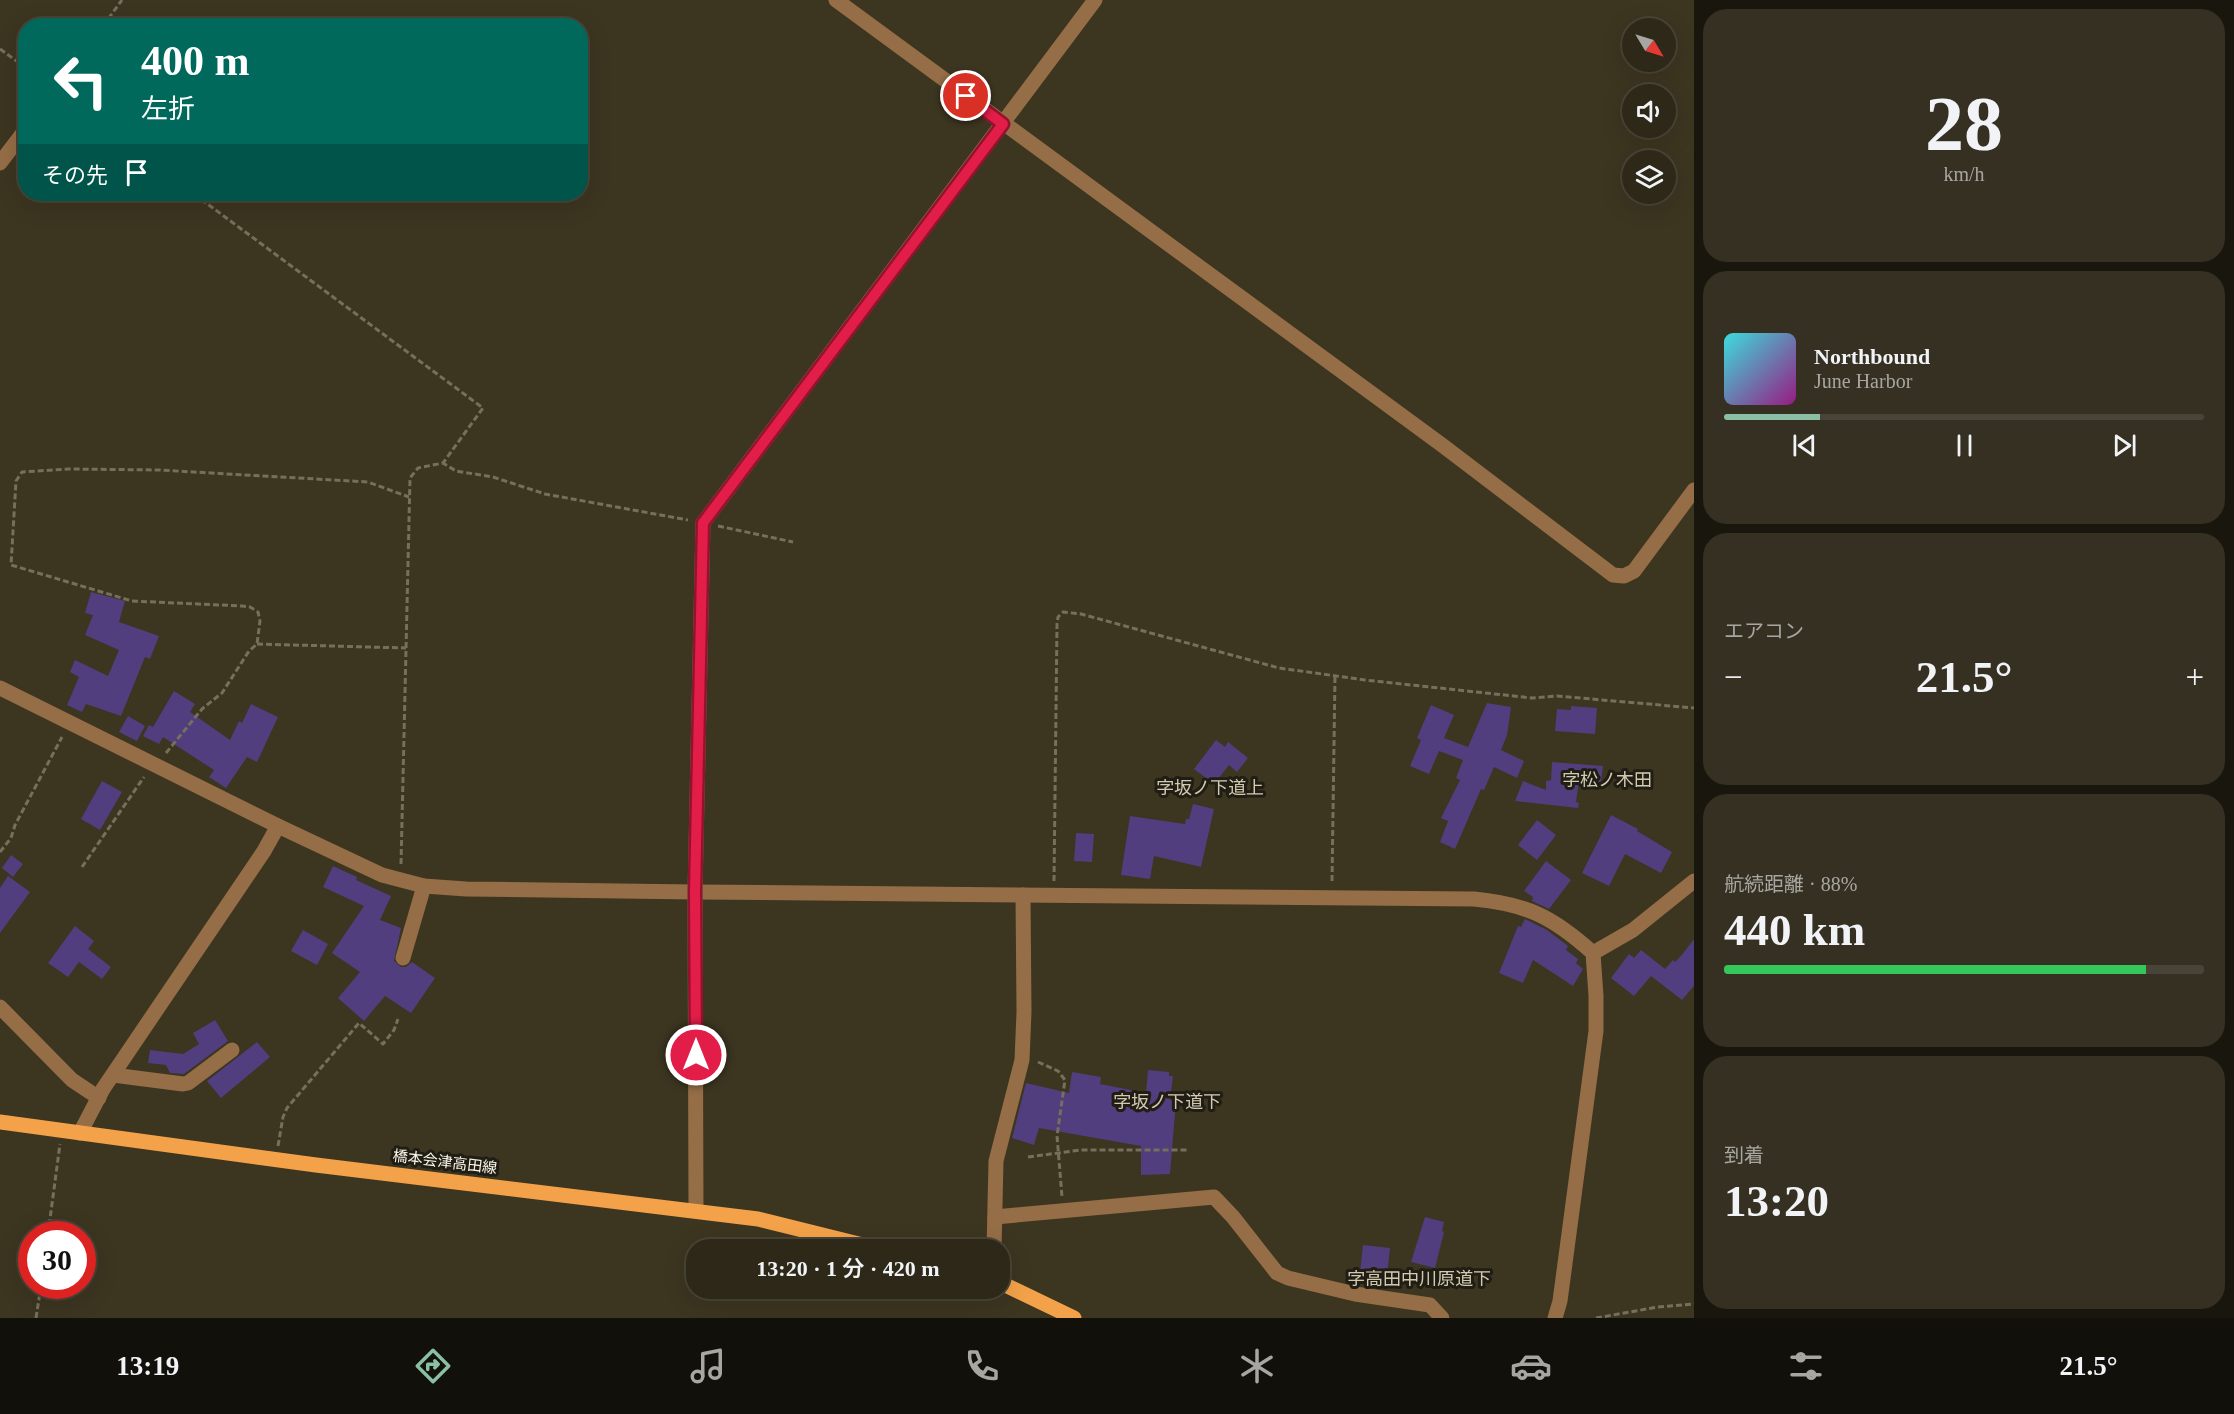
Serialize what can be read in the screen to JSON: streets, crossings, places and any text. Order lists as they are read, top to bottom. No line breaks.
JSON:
{"streets":{"main road":["橋本会津高田線"]},"districts":["字松ノ木田","字坂ノ下道上","字坂ノ下道下","字高田中川原道下"],"north":"bottom right","page":{"tile":[["28","km/h"],"エアコン",["航続距離 · 88%","440 km"],["到着","13:20"]],"turn":["400 m","左折"],"then":"その先","song":["Northbound","June Harbor"],"heat":["−","21.5°","+"],"limit":"30","trip":"13:20 · 1 分 · 420 m","tabs":["13:19","21.5°"]}}
